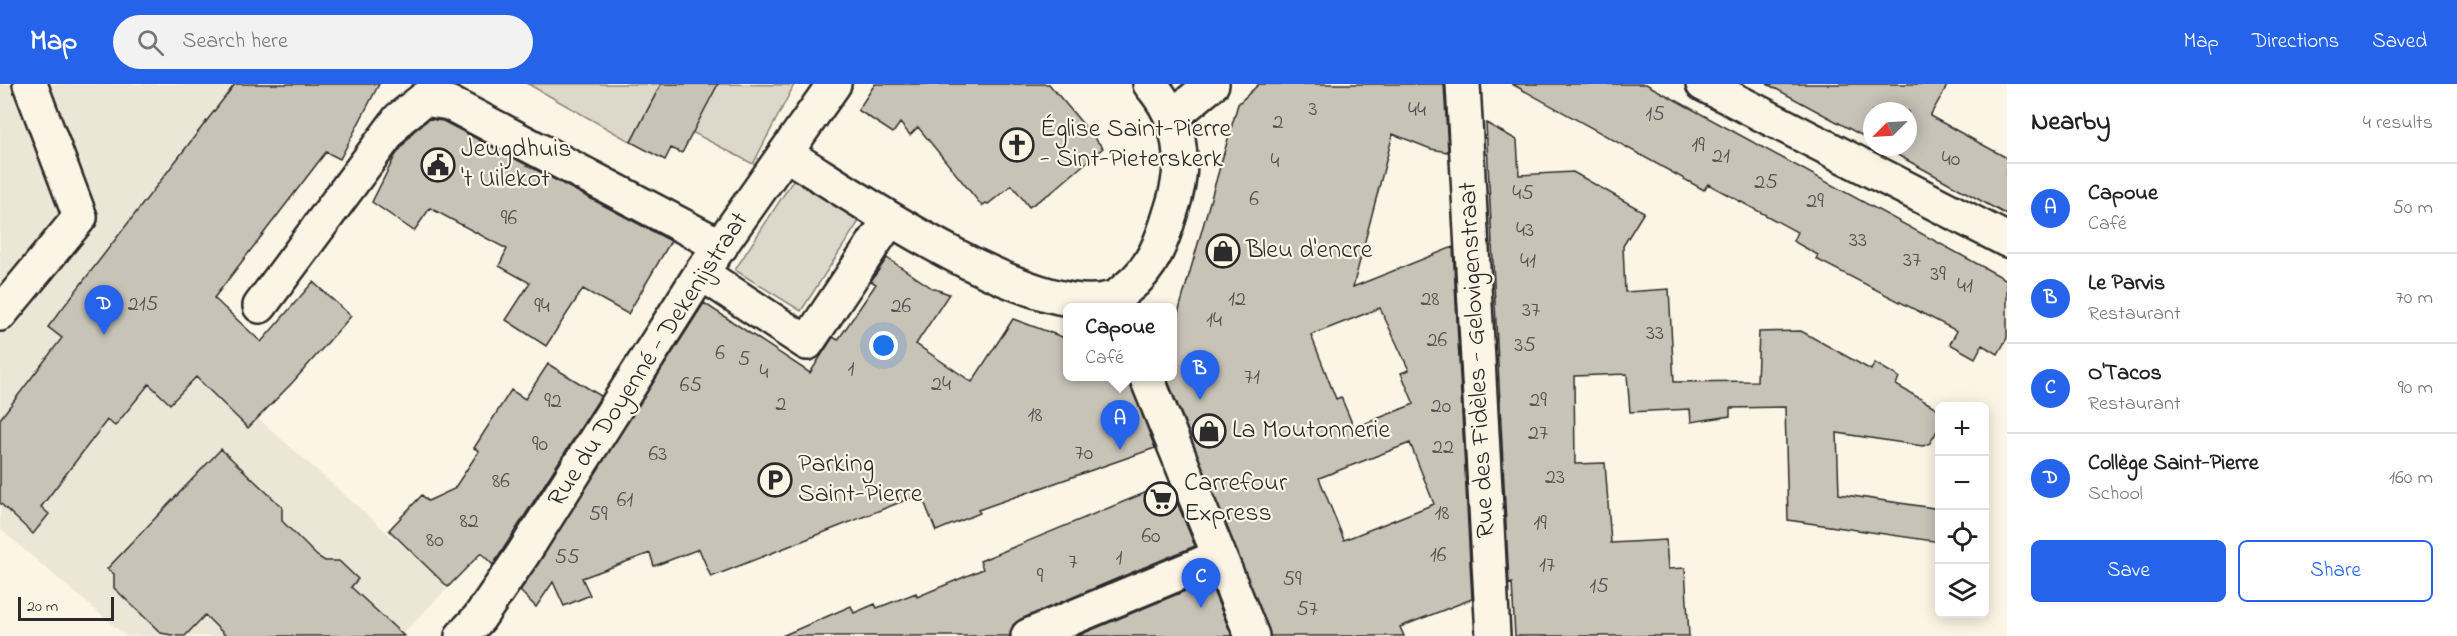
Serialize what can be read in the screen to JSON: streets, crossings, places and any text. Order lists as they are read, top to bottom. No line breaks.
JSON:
{"streets":{"street":["Rue du Doyenné - Dekenijstraat","Rue des Fidèles - Gelovigenstraat"]},"places":{"church":["Église Saint-Pierre - Sint-Pieterskerk"],"public building":["Jeugdhuis 't Uilekot"],"shop":["Bleu d'encre","La Moutonnerie"],"parking":["Parking Saint-Pierre"],"supermarket":["Carrefour Express"]},"house_numbers":["3","44","15","2","19","21","40","4","25","45","6","29","96","43","33","37","41","39","41","12","28","215","94","26","37","14","33","26","35","6","5","1","4","71","24","65","29","92","2","20","18","27","90","22","70","63","23","86","61","18","59","82","19","60","80","16","55","1","7","17","9","59","15","57"],"scale_bar":"20 m","north":"bottom left","page":{"header":"Map","search":"Search here","nav":["Map","Directions","Saved"],"heading":["Nearby","4 results"],"list":[{"mark":"A","name":"Capoue","note":"Café","value":"50 m"},{"mark":"B","name":"Le Parvis","note":"Restaurant","value":"70 m"},{"mark":"C","name":"O'Tacos","note":"Restaurant","value":"90 m"},{"mark":"D","name":"Collège Saint-Pierre","note":"School","value":"160 m"}],"pins":["D","B","A","C"],"popup":["Capoue","Café"],"map_buttons":["+","−"],"buttons":["Save","Share"],"scale":"20 m"}}
